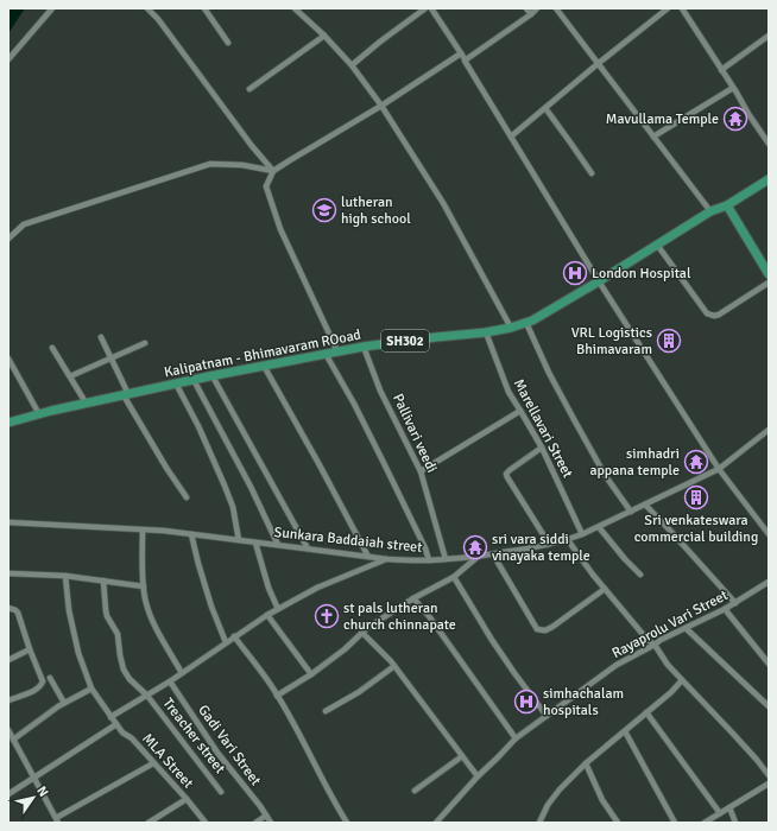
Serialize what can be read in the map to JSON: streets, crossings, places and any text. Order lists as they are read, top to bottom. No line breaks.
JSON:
{"streets":{"main road":["SH302","Kalipatnam - Bhimavaram ROoad"],"street":["Marellavari Street","Pallivari veedi","Sunkara Baddaiah street","Rayaprolu Vari Street","Treacher street","Gadi Vari Street","MLA Street"]},"crossings":[["Kalipatnam - Bhimavaram ROoad","Marellavari Street"],["Kalipatnam - Bhimavaram ROoad","Pallivari veedi"],["Marellavari Street","Sunkara Baddaiah street"],["Pallivari veedi","Sunkara Baddaiah street"]],"places":{"temple":["Mavullama Temple","simhadri appana temple","sri vara siddi vinayaka temple"],"school or university":["lutheran high school"],"hospital":["London Hospital","simhachalam hospitals"],"building":["VRL Logistics Bhimavaram","Sri venkateswara commercial building"],"church":["st pals lutheran church chinnapate"]},"north":"top right"}
